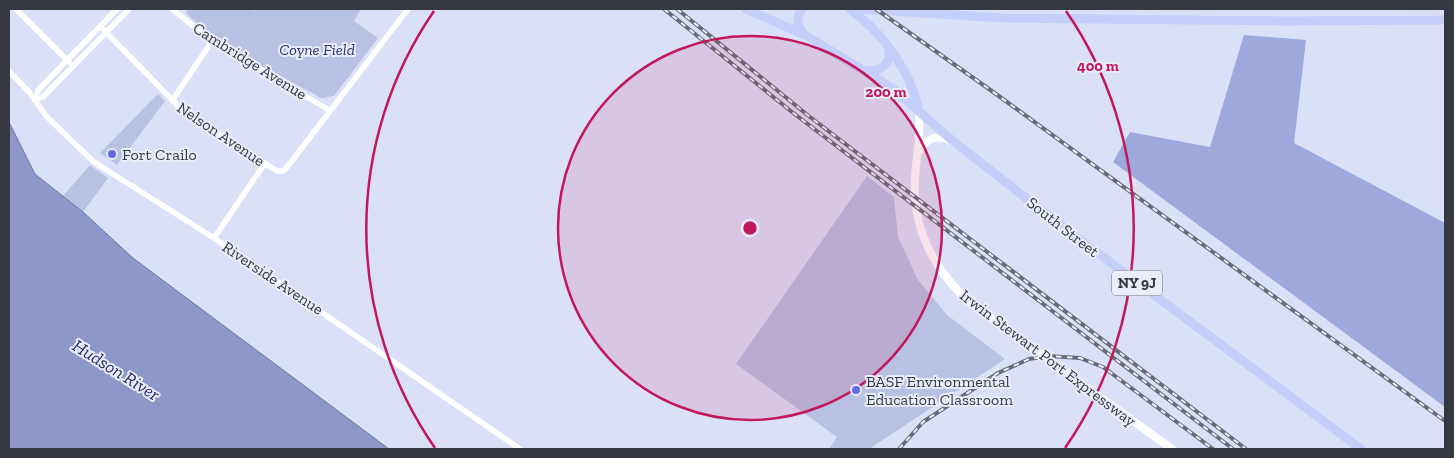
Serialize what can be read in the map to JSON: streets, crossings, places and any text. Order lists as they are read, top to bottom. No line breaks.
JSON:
{"streets":{"main road":["South Street","NY 9J","Irwin Stewart Port Expressway"],"street":["Cambridge Avenue","Nelson Avenue","Riverside Avenue"]},"crossings":[["Cambridge Avenue","Nelson Avenue"],["South Street","Irwin Stewart Port Expressway"]],"water":["Hudson River"],"parks":["Coyne Field"],"places":["Fort Crailo","BASF Environmental Education Classroom"],"rings":["400 m","200 m"]}
